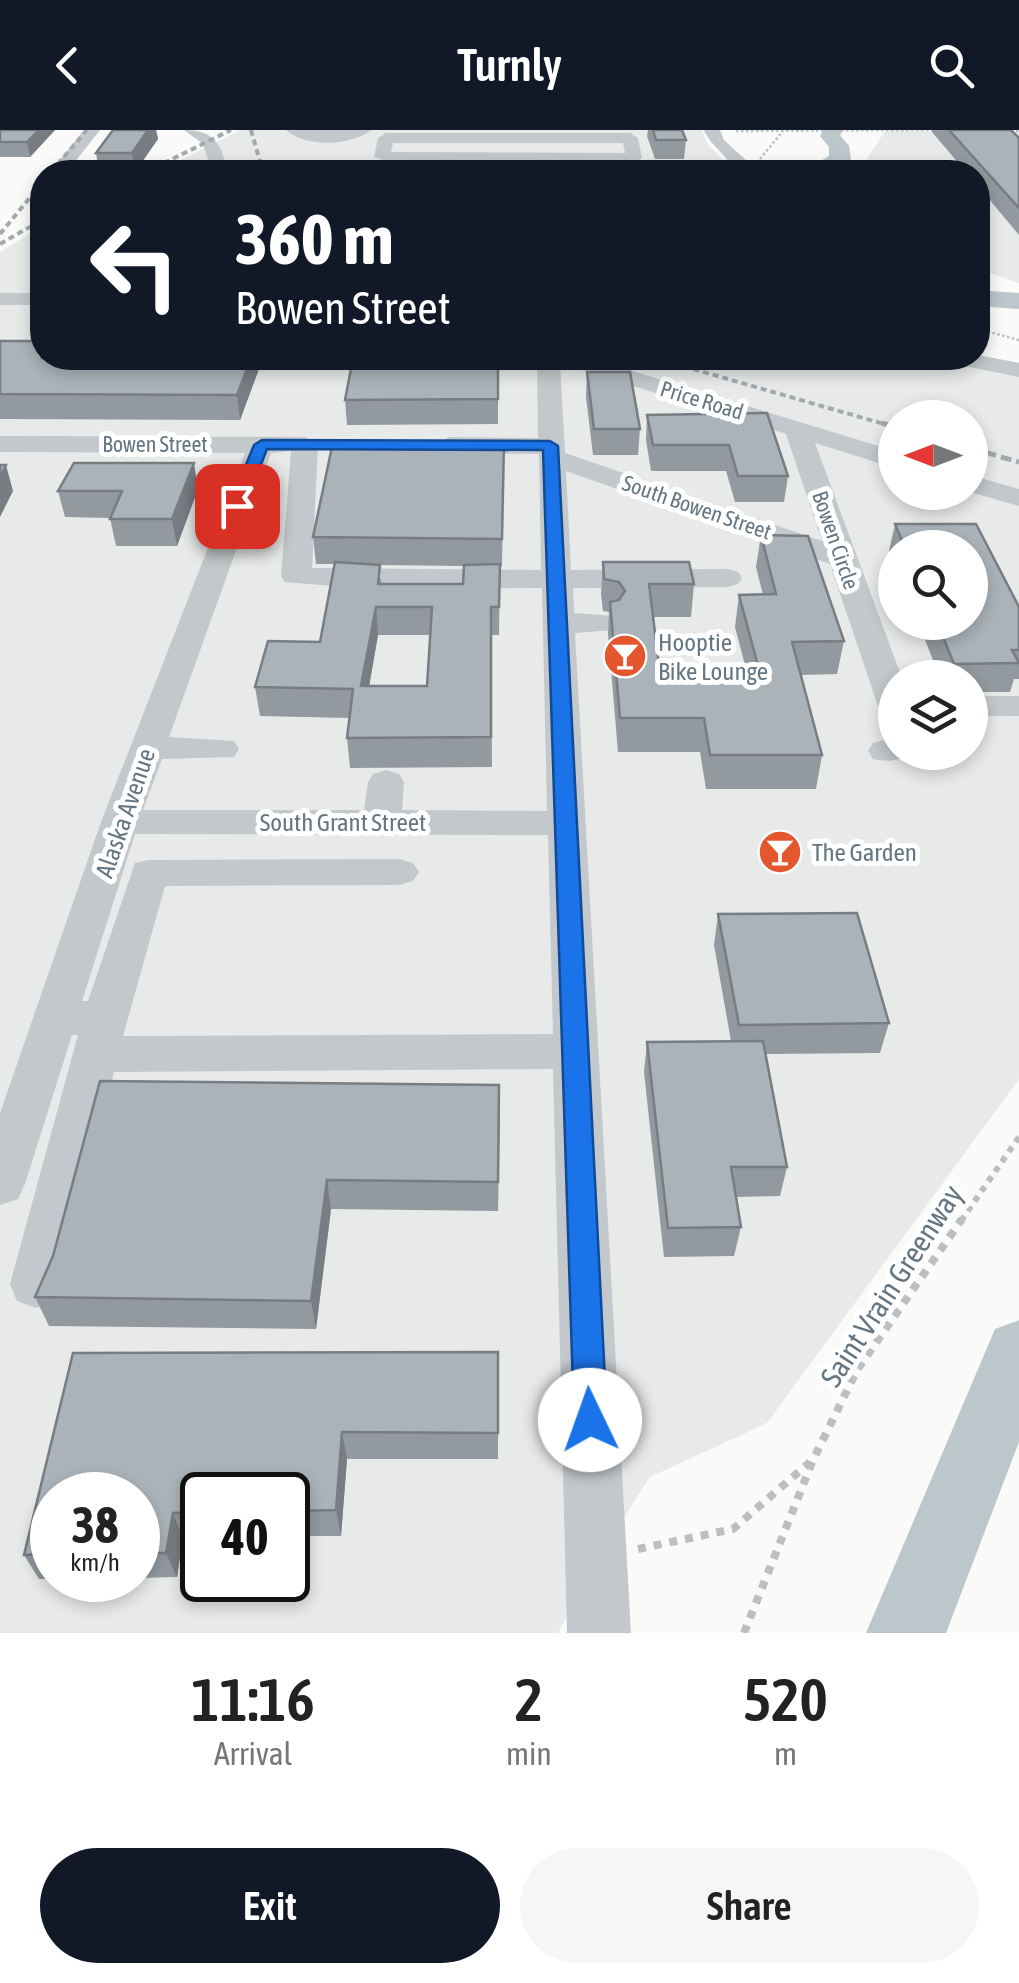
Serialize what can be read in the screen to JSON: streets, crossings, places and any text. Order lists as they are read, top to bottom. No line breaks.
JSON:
{"streets":{"street":["Price Road","Bowen Street","South Bowen Street","Bowen Circle","Alaska Avenue","South Grant Street"],"path":["Saint Vrain Greenway"]},"crossings":[["Price Road","Bowen Circle"],["Bowen Street","Alaska Avenue"],["South Bowen Street","Bowen Circle"],["Alaska Avenue","South Grant Street"]],"places":{"bar":["Hooptie Bike Lounge","The Garden"]},"north":"left","page":{"header":"Turnly","turn":["360 m","Bowen Street"],"speed":"38 km/h","limit":"40","eta":["11:16","Arrival","2","min","520","m"],"buttons":["Exit","Share"]}}
